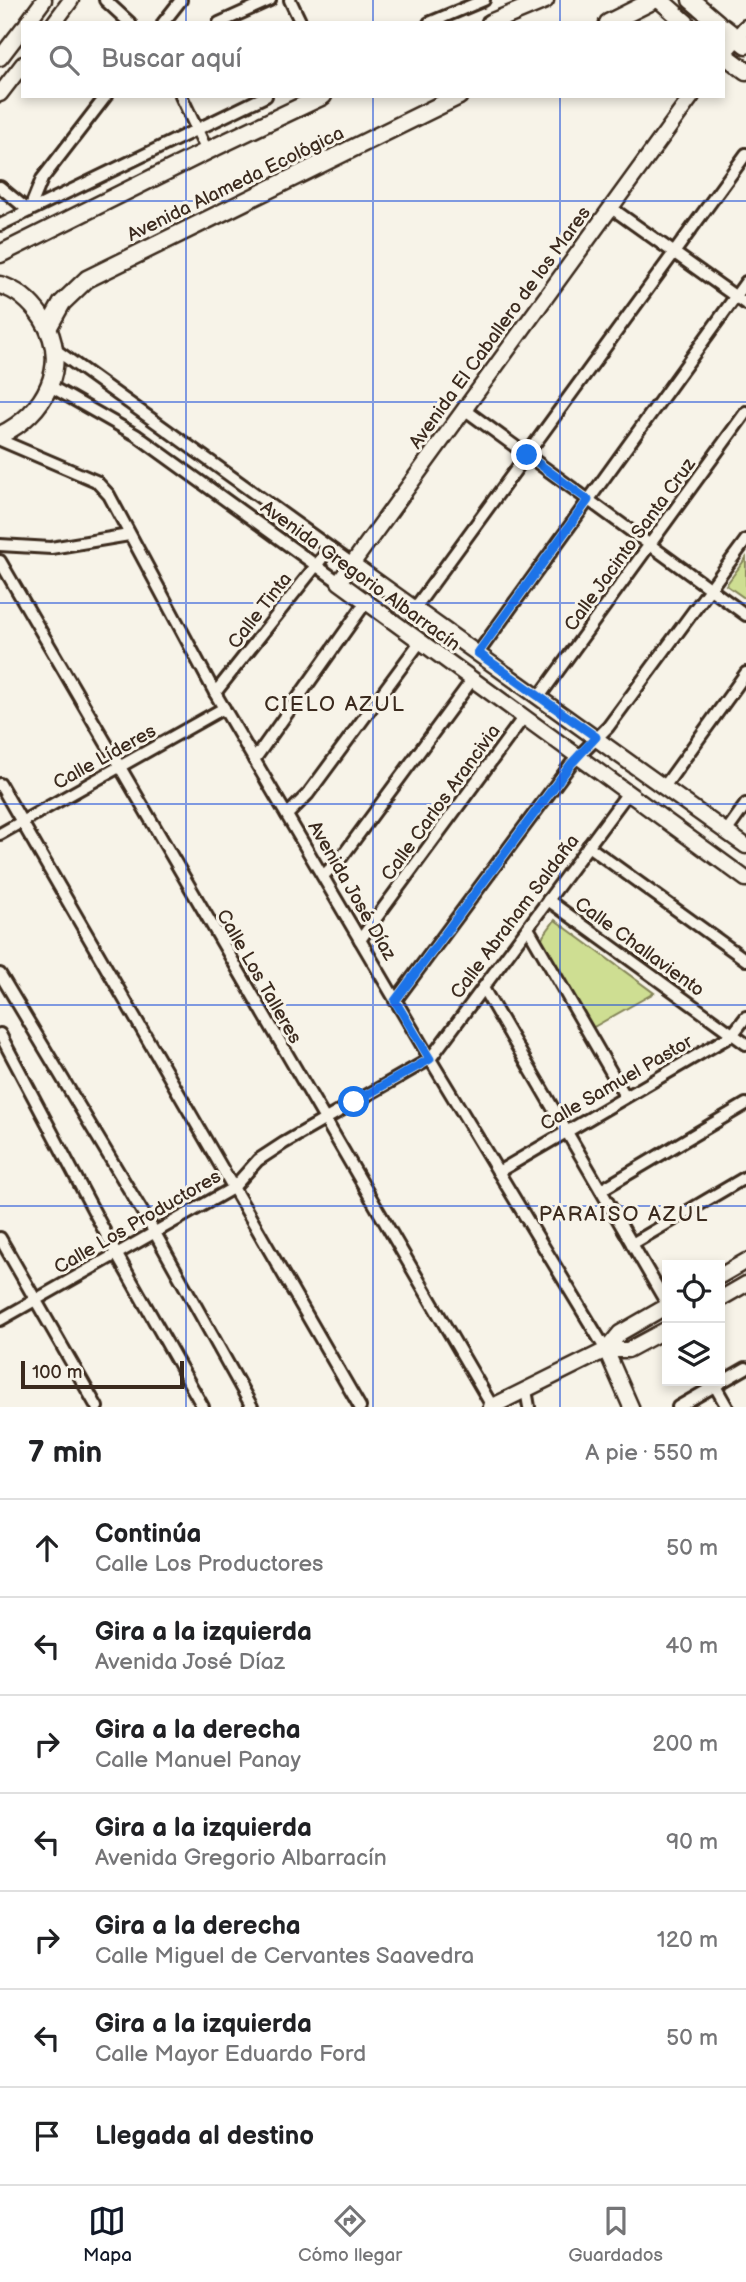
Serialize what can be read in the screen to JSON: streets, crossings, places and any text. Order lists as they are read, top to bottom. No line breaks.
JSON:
{"streets":{"main road":["Avenida Alameda Ecológica"],"street":["Avenida El Caballero de los Mares","Calle Jacinto Santa Cruz","Avenida Gregorio Albarracín","Calle Tinta","Calle Líderes","Calle Carlos Arancivia","Avenida José Díaz","Calle Abraham Saldaña","Calle Challaviento","Calle Los Talleres","Calle Samuel Pastor","Calle Los Productores"]},"crossings":[["Avenida El Caballero de los Mares","Avenida Gregorio Albarracín"],["Calle Jacinto Santa Cruz","Avenida Gregorio Albarracín"],["Avenida Gregorio Albarracín","Calle Tinta"],["Avenida Gregorio Albarracín","Calle Carlos Arancivia"],["Avenida Gregorio Albarracín","Calle Abraham Saldaña"],["Calle Tinta","Avenida José Díaz"],["Calle Líderes","Avenida José Díaz"],["Calle Líderes","Calle Los Talleres"],["Calle Carlos Arancivia","Avenida José Díaz"],["Avenida José Díaz","Calle Abraham Saldaña"],["Avenida José Díaz","Calle Samuel Pastor"],["Avenida José Díaz","Calle Los Productores"],["Calle Abraham Saldaña","Calle Challaviento"],["Calle Abraham Saldaña","Calle Los Productores"],["Calle Challaviento","Calle Samuel Pastor"],["Calle Los Talleres","Calle Los Productores"]],"districts":["CIELO AZUL","PARAISO AZUL"],"scale_bar":"100 m","page":{"search":"Buscar aquí","scale":"100 m","heading":["7 min","A pie · 550 m"],"list":[["Continúa","Calle Los Productores","50 m"],["Gira a la izquierda","Avenida José Díaz","40 m"],["Gira a la derecha","Calle Manuel Panay","200 m"],["Gira a la izquierda","Avenida Gregorio Albarracín","90 m"],["Gira a la derecha","Calle Miguel de Cervantes Saavedra","120 m"],["Gira a la izquierda","Calle Mayor Eduardo Ford","50 m"],"Llegada al destino"],"nav":["Mapa","Cómo llegar","Guardados"]}}
